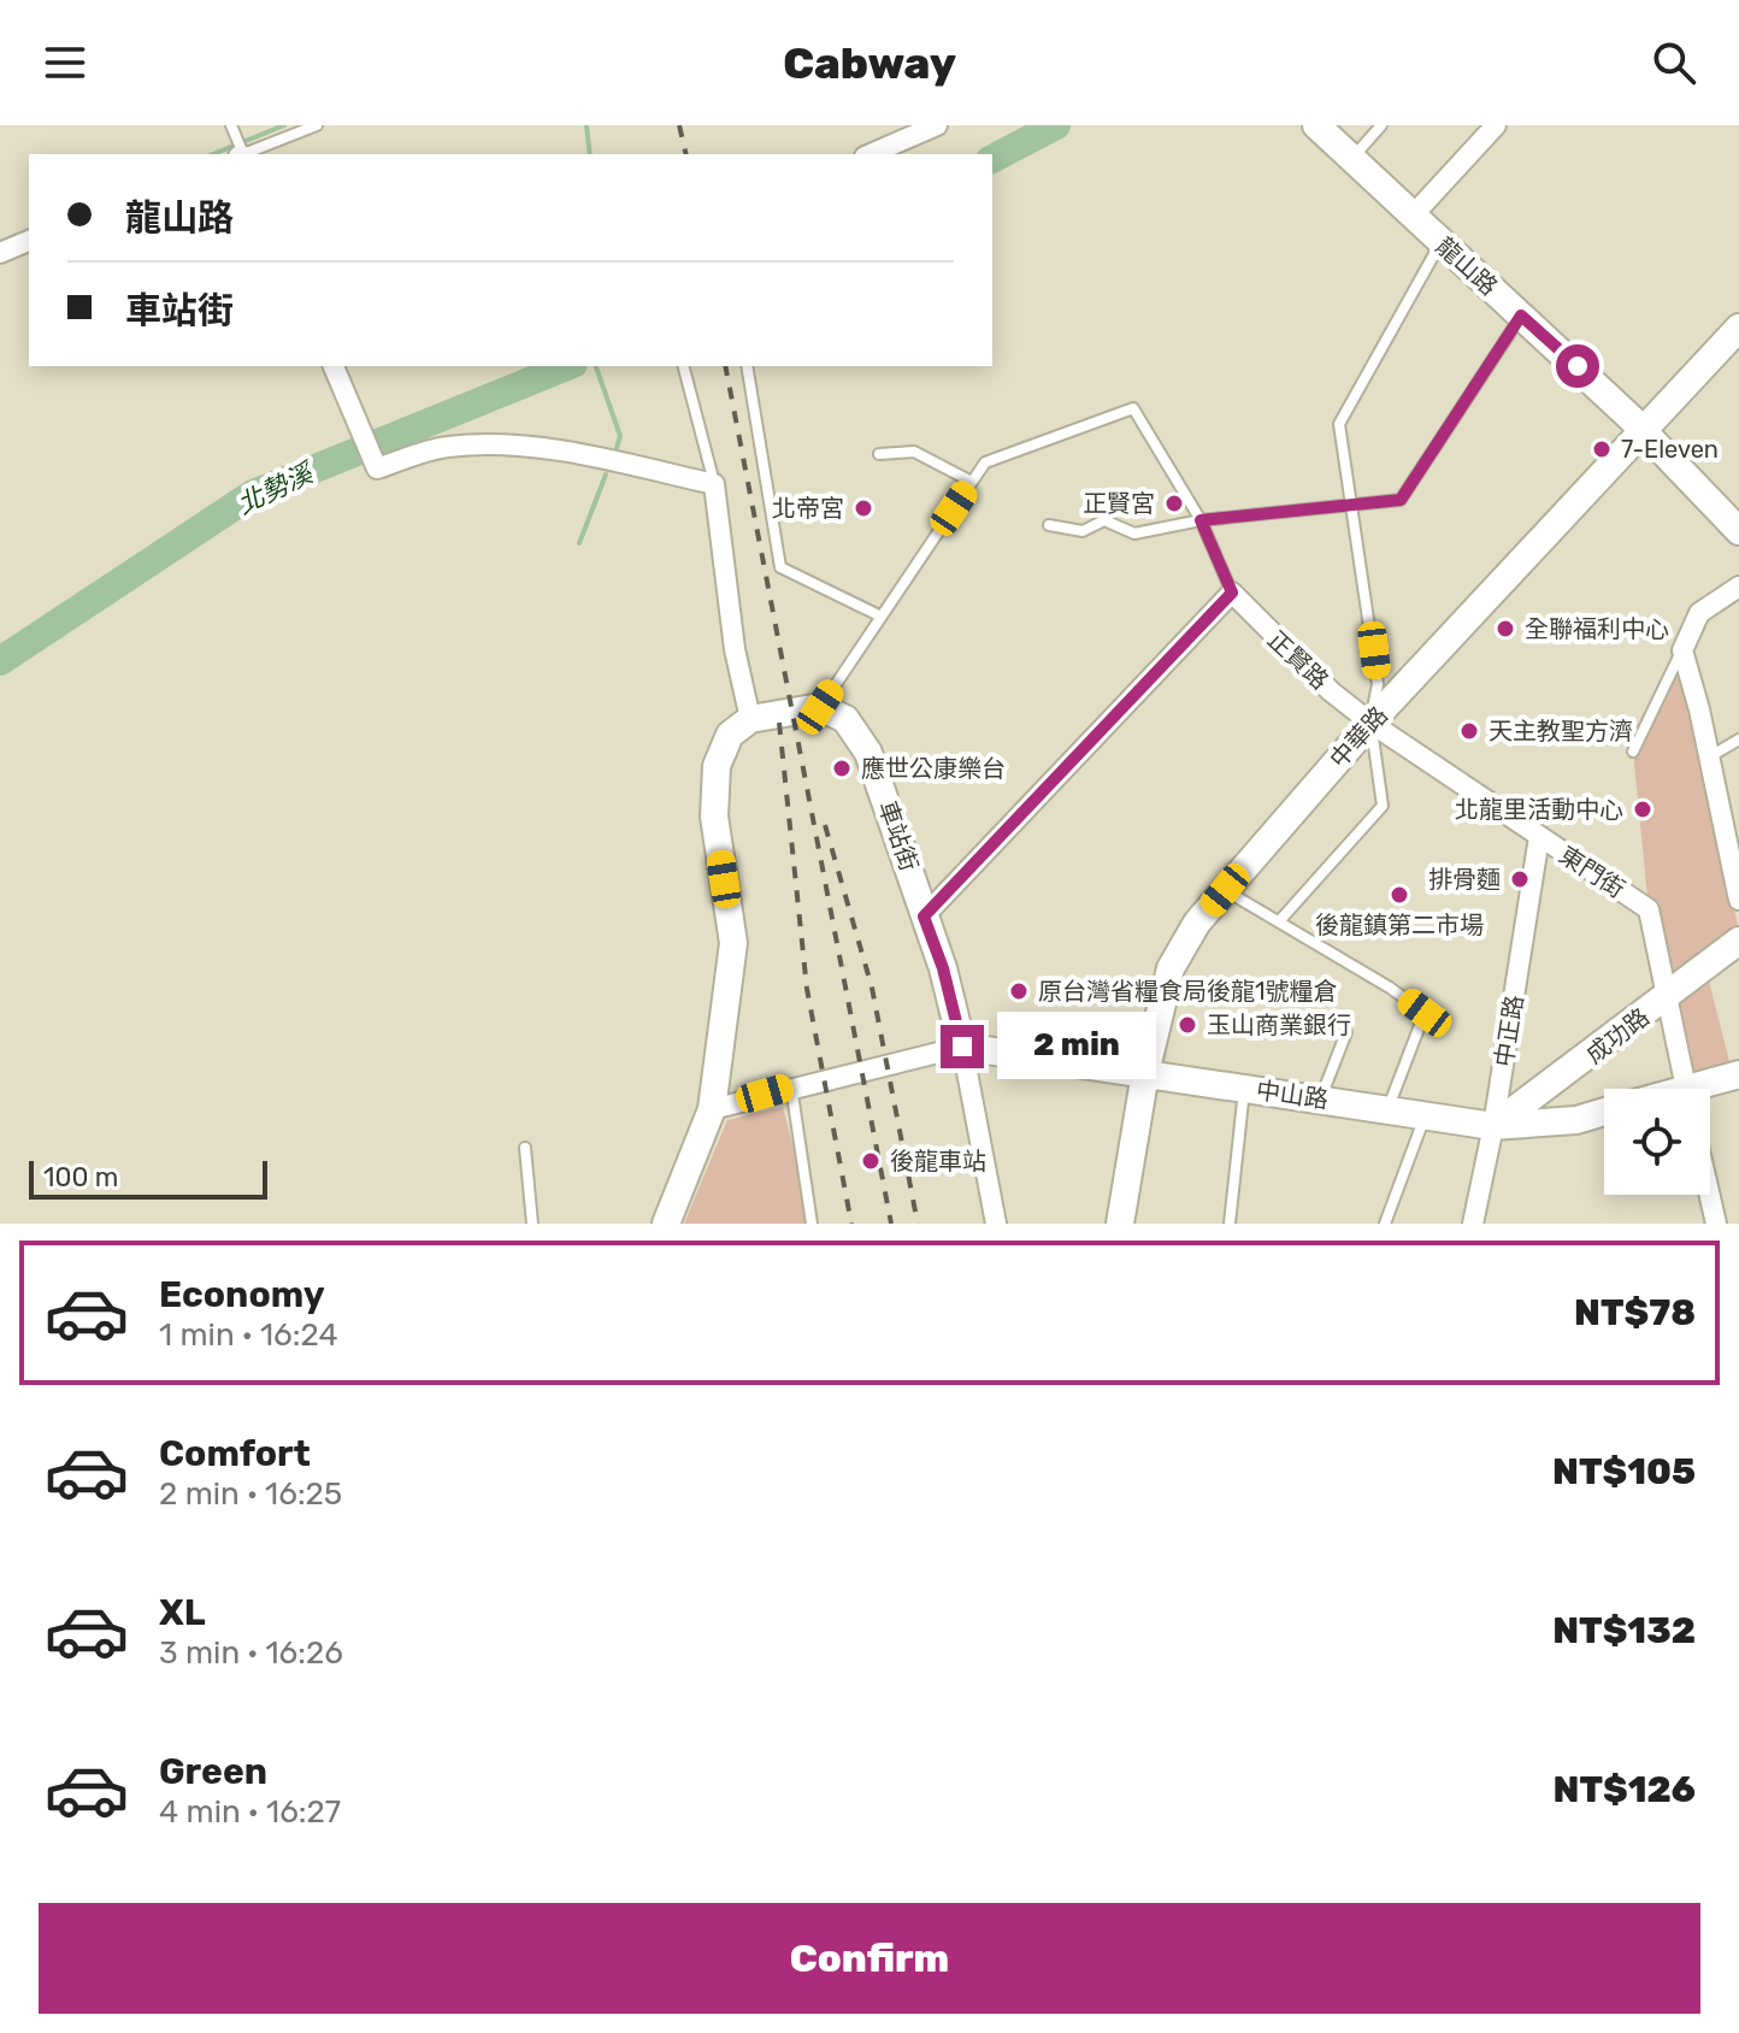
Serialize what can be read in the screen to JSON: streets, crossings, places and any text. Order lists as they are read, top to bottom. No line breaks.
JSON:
{"streets":{"street":["龍山路","正賢路","中華路","車站街","東門街","中正路","成功路","中山路"]},"crossings":[["龍山路","中華路"],["正賢路","中華路"],["正賢路","東門街"],["中華路","東門街"],["中華路","中山路"],["車站街","中山路"],["東門街","中正路"],["東門街","成功路"],["中正路","成功路"],["中正路","中山路"],["成功路","中山路"]],"water":["北勢溪"],"places":["7-Eleven","正賢宮","北帝宮","全聯福利中心","天主教聖方濟","應世公康樂台","北龍里活動中心","排骨麵","後龍鎮第二市場","原台灣省糧食局後龍1號糧倉","玉山商業銀行","後龍車站"],"scale_bar":"100 m","page":{"header":"Cabway","banner":["龍山路","車站街"],"bubble":"2 min","scale":"100 m","list":[{"name":"Economy","note":"1 min · 16:24","value":"NT$78"},{"name":"Comfort","note":"2 min · 16:25","value":"NT$105"},{"name":"XL","note":"3 min · 16:26","value":"NT$132"},{"name":"Green","note":"4 min · 16:27","value":"NT$126"}],"buttons":"Confirm"}}
